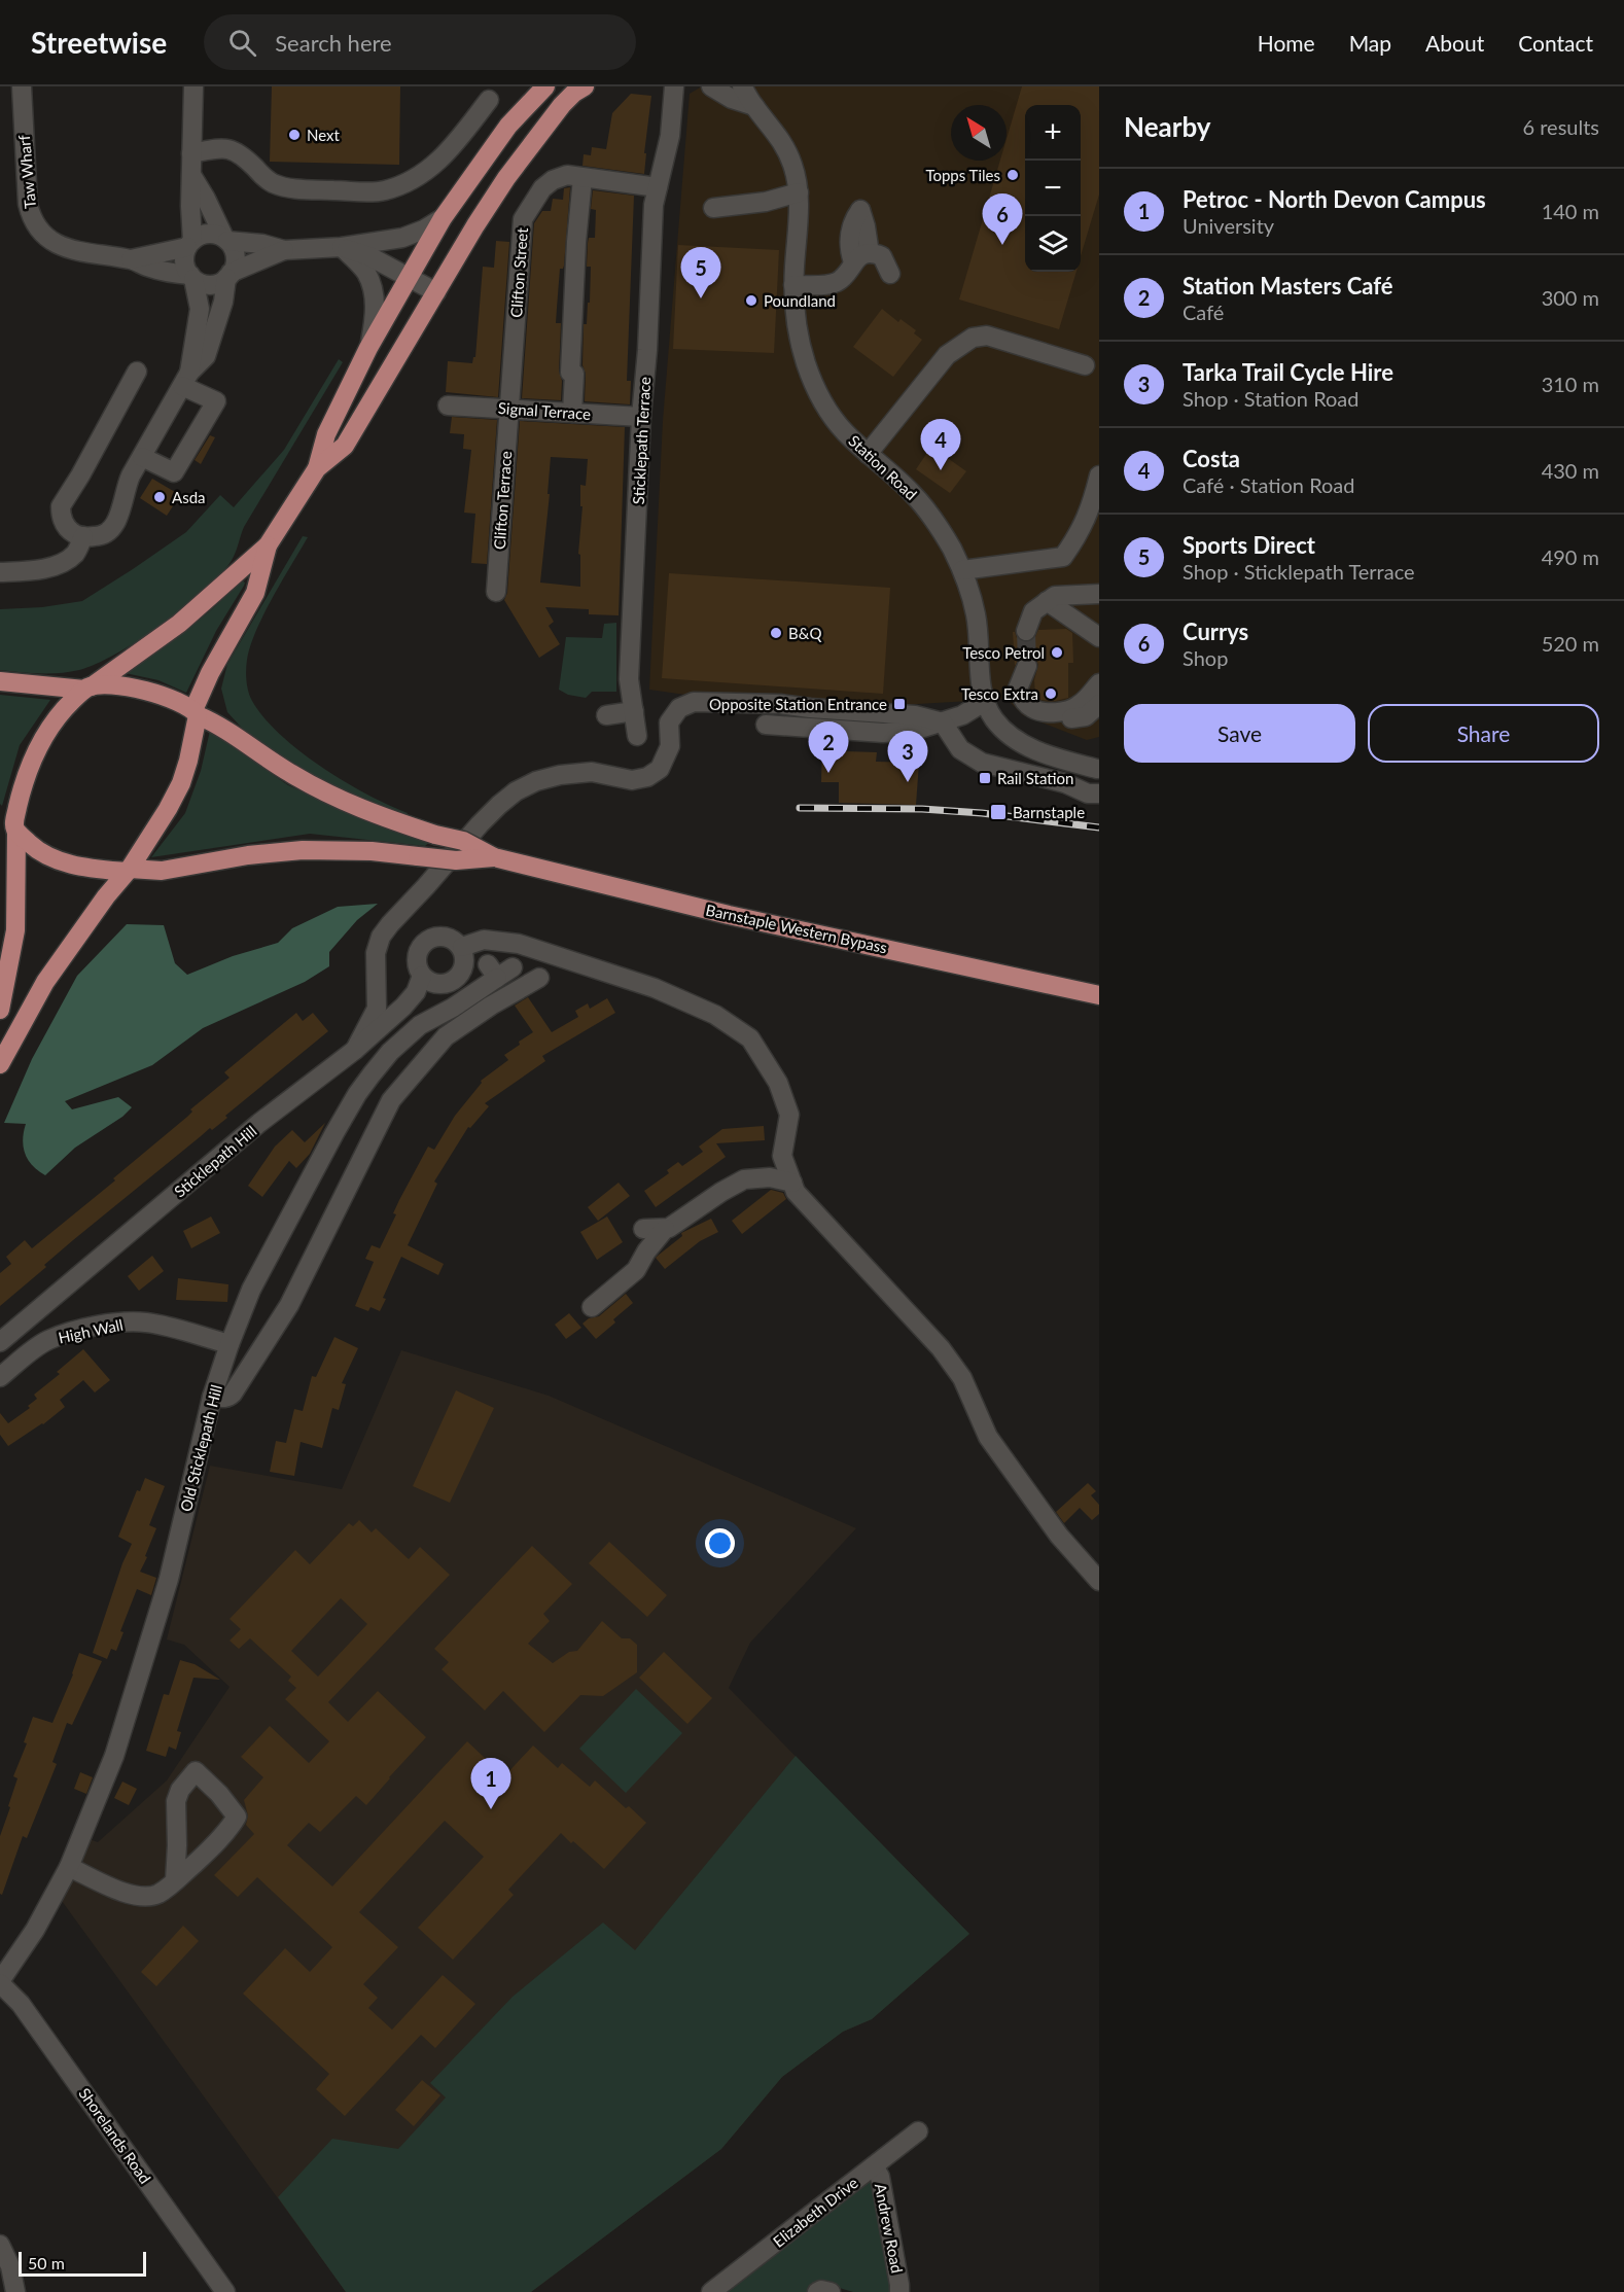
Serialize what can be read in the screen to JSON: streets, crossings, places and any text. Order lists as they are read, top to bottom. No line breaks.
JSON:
{"streets":{"main road":["Barnstaple Western Bypass"],"street":["Taw Wharf","Clifton Street","Signal Terrace","Sticklepath Terrace","Station Road","Clifton Terrace","Sticklepath Hill","High Wall","Old Sticklepath Hill","Shorelands Road","Elizabeth Drive","Andrew Road"]},"crossings":[["Clifton Street","Signal Terrace"],["Clifton Street","Sticklepath Terrace"],["Clifton Street","Clifton Terrace"],["Signal Terrace","Sticklepath Terrace"],["Signal Terrace","Clifton Terrace"],["High Wall","Old Sticklepath Hill"],["Old Sticklepath Hill","Shorelands Road"],["Elizabeth Drive","Andrew Road"]],"places":{"other":["Next","Topps Tiles","Poundland","Asda","B&Q","Tesco Petrol","Tesco Extra"],"transit":["Opposite Station Entrance","Rail Station","Barnstaple"]},"scale_bar":"50 m","north":"top left","page":{"header":"Streetwise","search":"Search here","nav":["Home","Map","About","Contact"],"heading":["Nearby","6 results"],"map_buttons":["+","−"],"list":[{"mark":"1","name":"Petroc - North Devon Campus","note":"University","value":"140 m"},{"mark":"2","name":"Station Masters Café","note":"Café","value":"300 m"},{"mark":"3","name":"Tarka Trail Cycle Hire","note":"Shop · Station Road","value":"310 m"},{"mark":"4","name":"Costa","note":"Café · Station Road","value":"430 m"},{"mark":"5","name":"Sports Direct","note":"Shop · Sticklepath Terrace","value":"490 m"},{"mark":"6","name":"Currys","note":"Shop","value":"520 m"}],"pins":["6","5","4","2","3","1"],"buttons":["Save","Share"],"scale":"50 m"}}
